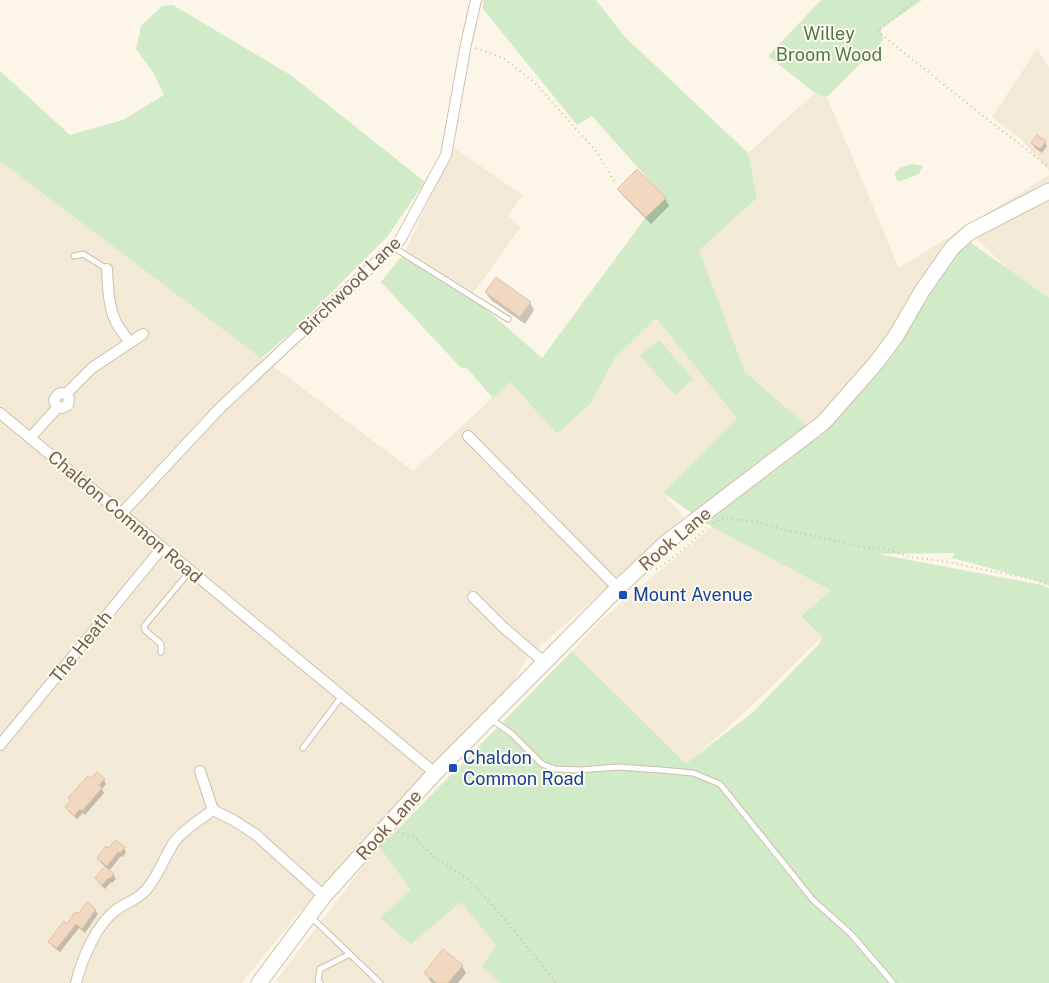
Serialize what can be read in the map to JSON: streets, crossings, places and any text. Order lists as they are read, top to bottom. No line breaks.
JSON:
{"streets":{"main road":["Rook Lane"],"street":["Birchwood Lane","Chaldon Common Road","The Heath"]},"crossings":[["Birchwood Lane","Chaldon Common Road"],["Chaldon Common Road","Rook Lane"],["Chaldon Common Road","The Heath"]],"parks":["Willey Broom Wood"],"places":{"transit":["Mount Avenue","Chaldon Common Road"]}}
